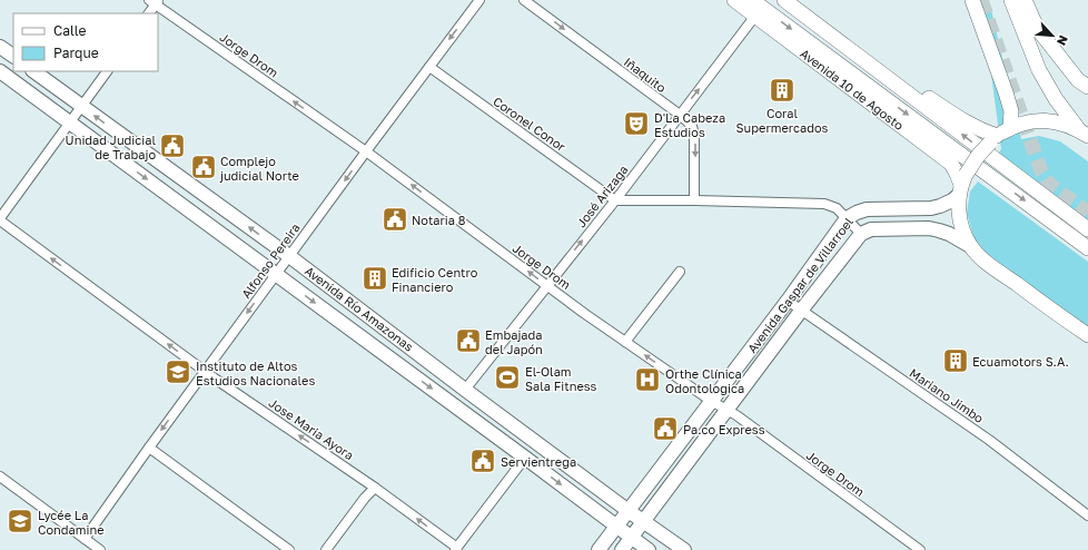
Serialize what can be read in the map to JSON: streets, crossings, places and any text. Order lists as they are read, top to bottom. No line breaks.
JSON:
{"streets":{"main road":["Avenida 10 de Agosto","Avenida Gaspar de Villarroel","Avenida Río Amazonas"],"street":["Jorge Drom","Iñaquito","Coronel Conor","José Arizaga","Alfonso Pereira","Mariano Jimbo","Jose Maria Ayora"]},"crossings":[["Jorge Drom","José Arizaga"],["Jorge Drom","Alfonso Pereira"],["Jorge Drom","Avenida Gaspar de Villarroel"],["Iñaquito","José Arizaga"],["Avenida 10 de Agosto","José Arizaga"],["Avenida 10 de Agosto","Avenida Gaspar de Villarroel"],["Coronel Conor","José Arizaga"],["Coronel Conor","Alfonso Pereira"],["José Arizaga","Avenida Río Amazonas"],["Alfonso Pereira","Avenida Río Amazonas"],["Alfonso Pereira","Jose Maria Ayora"],["Avenida Gaspar de Villarroel","Avenida Río Amazonas"],["Avenida Gaspar de Villarroel","Mariano Jimbo"]],"one_way":["Jorge Drom","Iñaquito","José Arizaga","Alfonso Pereira","Jose Maria Ayora"],"places":{"building":["Coral Supermercados","Edificio Centro Financiero","Ecuamotors S.A."],"theatre":["D'La Cabeza Estudios"],"public building":["Unidad Judicial de Trabajo","Complejo judicial Norte","Notaria 8","Embajada del Japón","Pa.co Express","Servientrega"],"school or university":["Instituto de Altos Estudios Nacionales","Lycée La Condamine"],"sports":["El-Olam Sala Fitness"],"hospital":["Orthe Clínica Odontologica"]},"legend":["Calle","Parque"],"north":"bottom right"}
